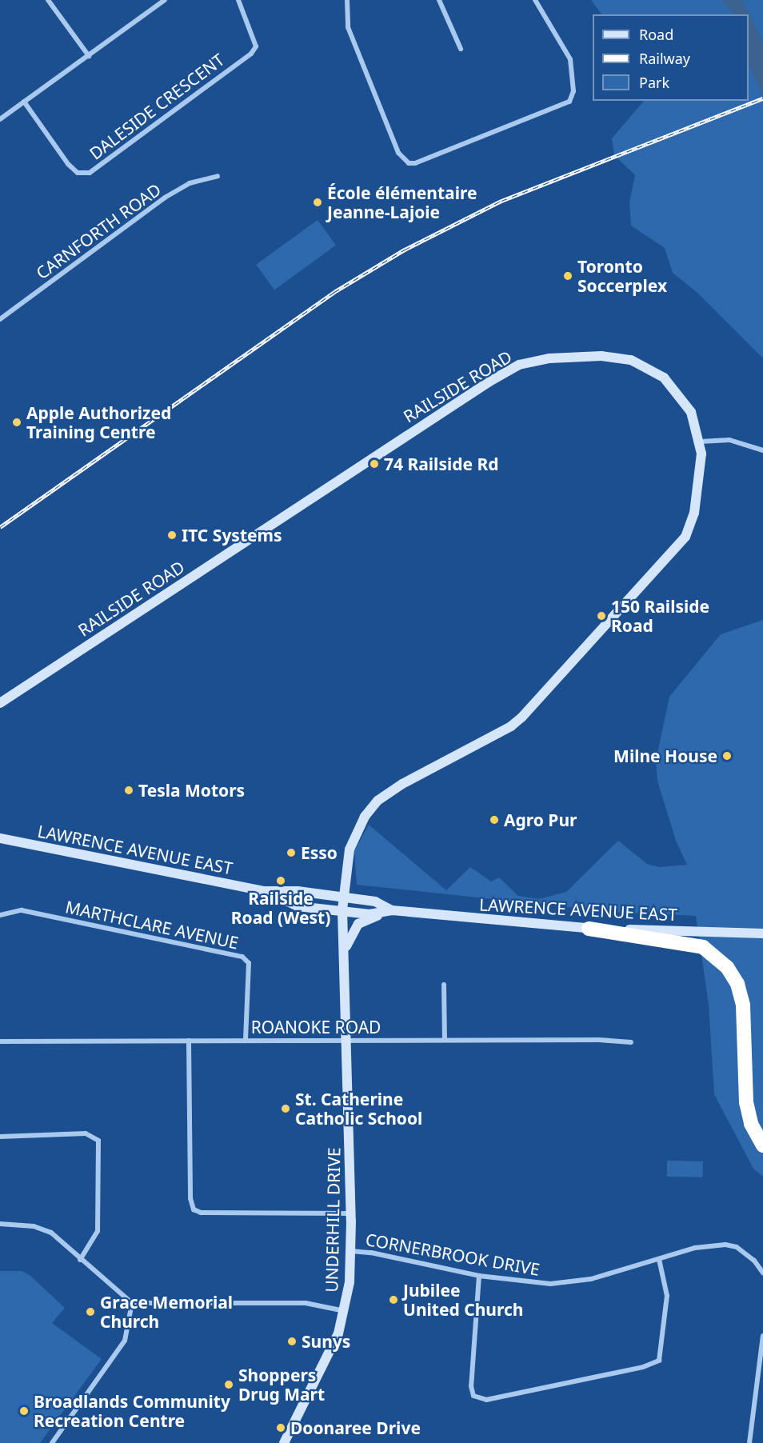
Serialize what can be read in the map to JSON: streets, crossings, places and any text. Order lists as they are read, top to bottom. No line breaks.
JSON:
{"streets":{"street":["DALESIDE CRESCENT","CARNFORTH ROAD","RAILSIDE ROAD","LAWRENCE AVENUE EAST","MARTHCLARE AVENUE","ROANOKE ROAD","UNDERHILL DRIVE","CORNERBROOK DRIVE"]},"crossings":[["RAILSIDE ROAD","LAWRENCE AVENUE EAST"],["RAILSIDE ROAD","UNDERHILL DRIVE"],["LAWRENCE AVENUE EAST","UNDERHILL DRIVE"],["MARTHCLARE AVENUE","ROANOKE ROAD"],["ROANOKE ROAD","UNDERHILL DRIVE"],["UNDERHILL DRIVE","CORNERBROOK DRIVE"]],"places":["École élémentaire Jeanne-Lajoie","Toronto Soccerplex","Apple Authorized Training Centre","74 Railside Rd","ITC Systems","150 Railside Road","Milne House","Tesla Motors","Agro Pur","Esso","Railside Road (West)","St. Catherine Catholic School","Jubilee United Church","Grace Memorial Church","Sunys","Shoppers Drug Mart","Broadlands Community Recreation Centre","Doonaree Drive"],"legend":["Road","Railway","Park"]}
